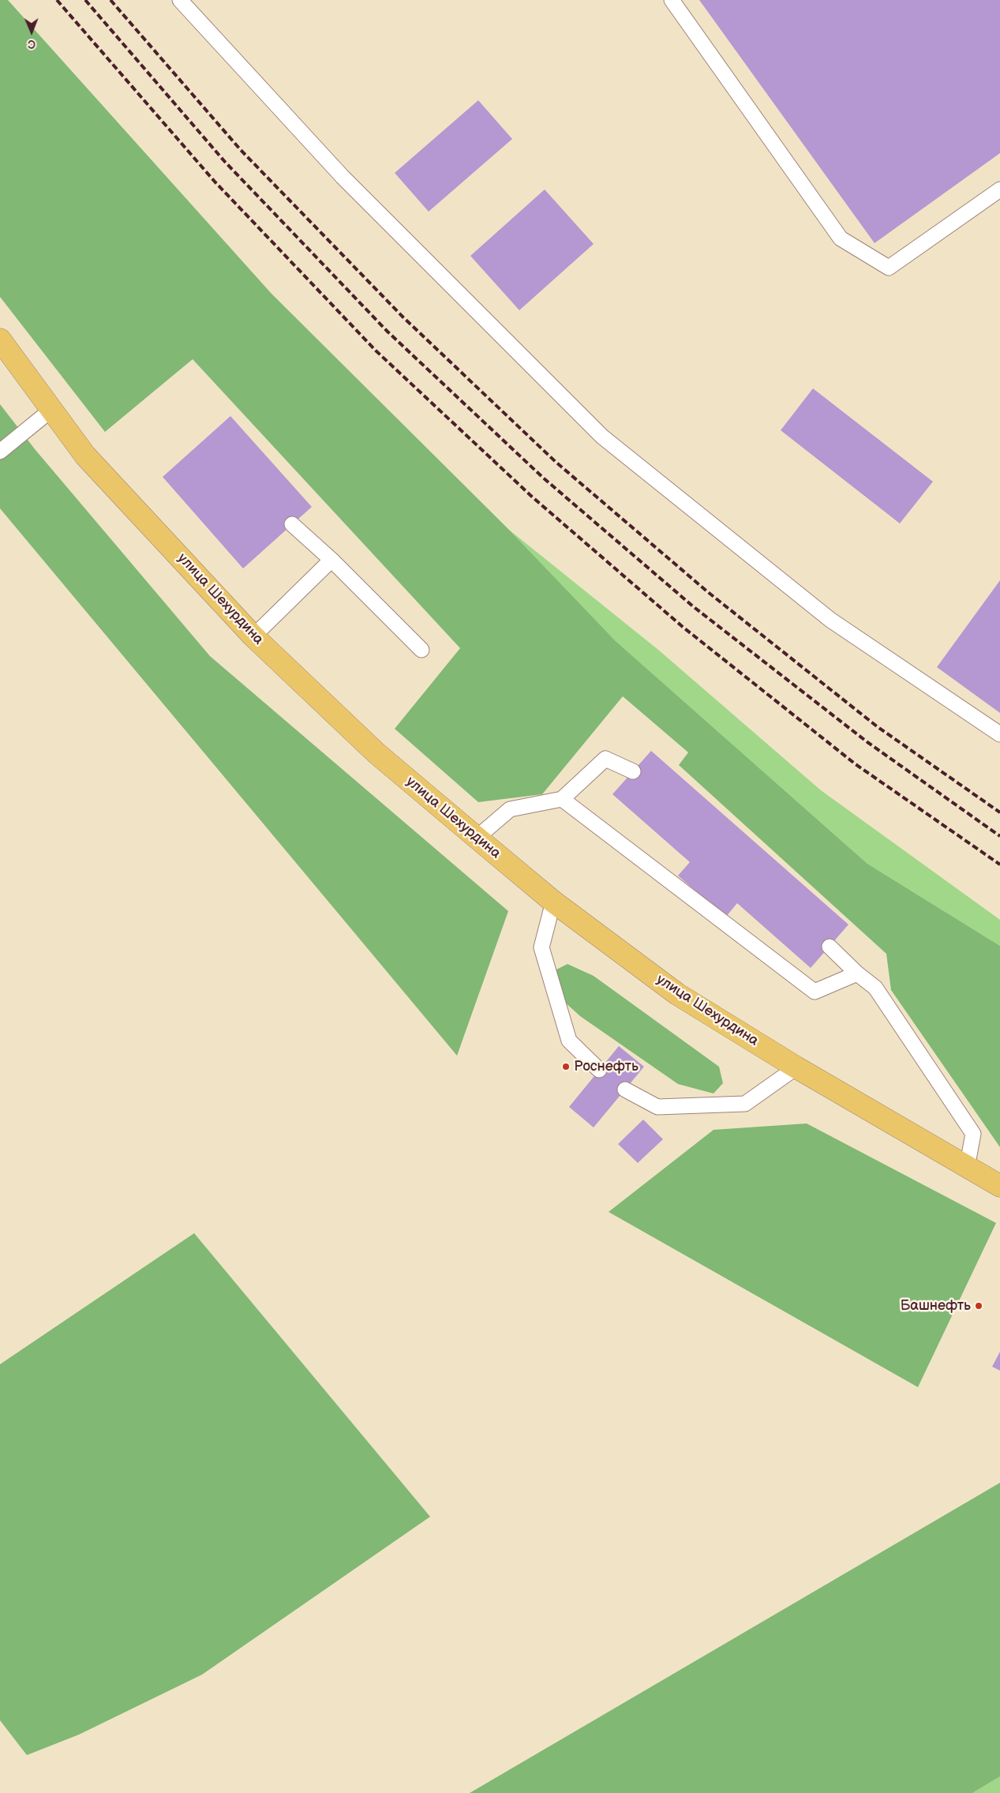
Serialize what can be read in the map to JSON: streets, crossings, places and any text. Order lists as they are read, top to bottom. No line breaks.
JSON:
{"streets":{"main road":["улица Шехурдина"]},"places":["Роснефть","Башнефть"],"north":"bottom"}
